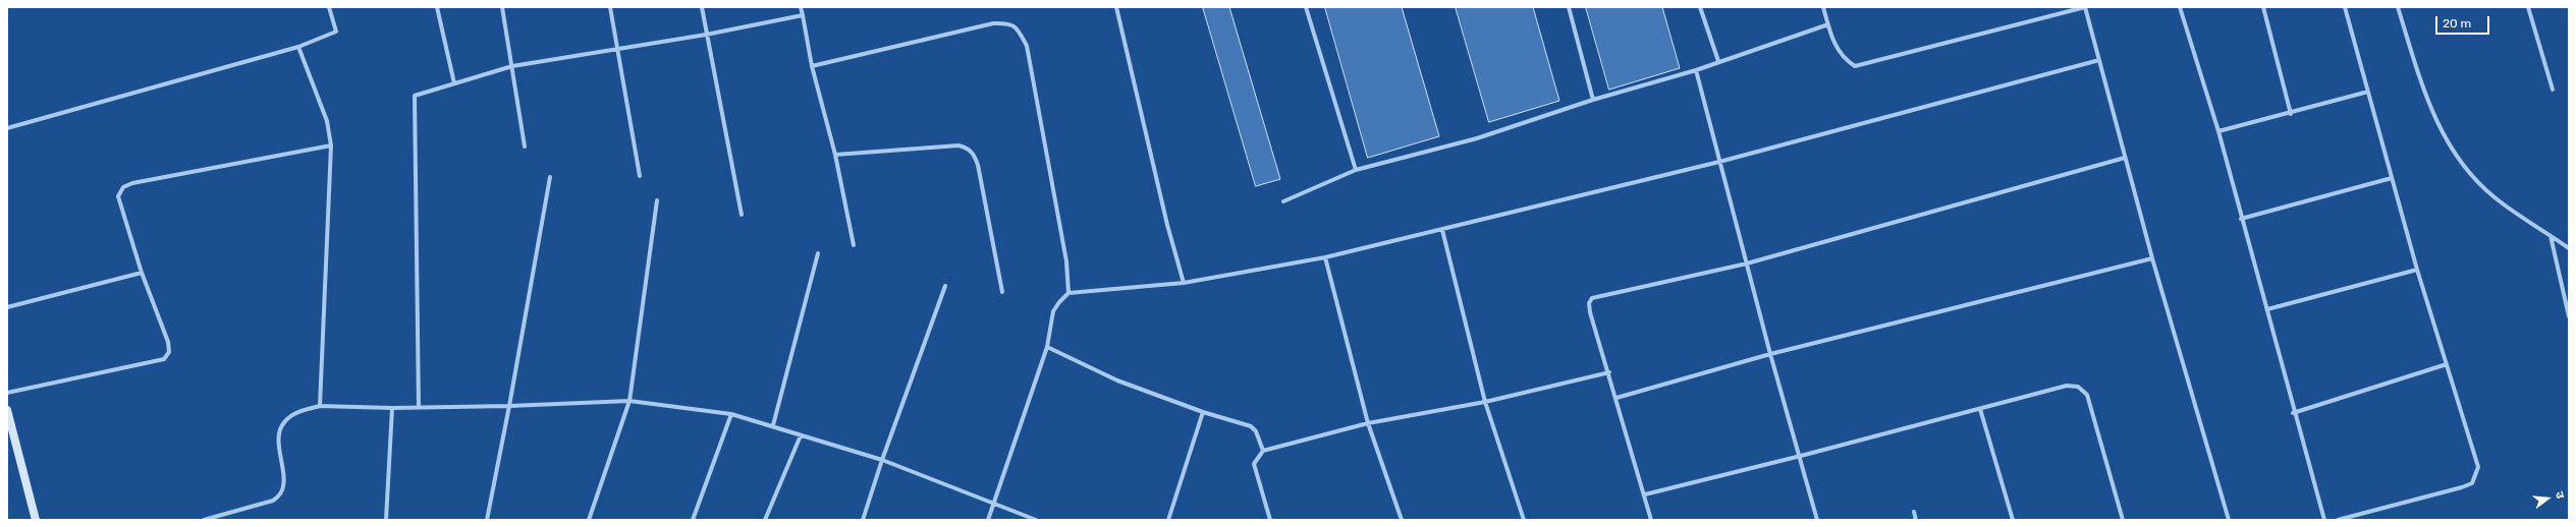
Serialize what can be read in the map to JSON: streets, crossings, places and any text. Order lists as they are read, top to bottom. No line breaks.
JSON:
{"scale_bar":"20 m","north":"right"}
